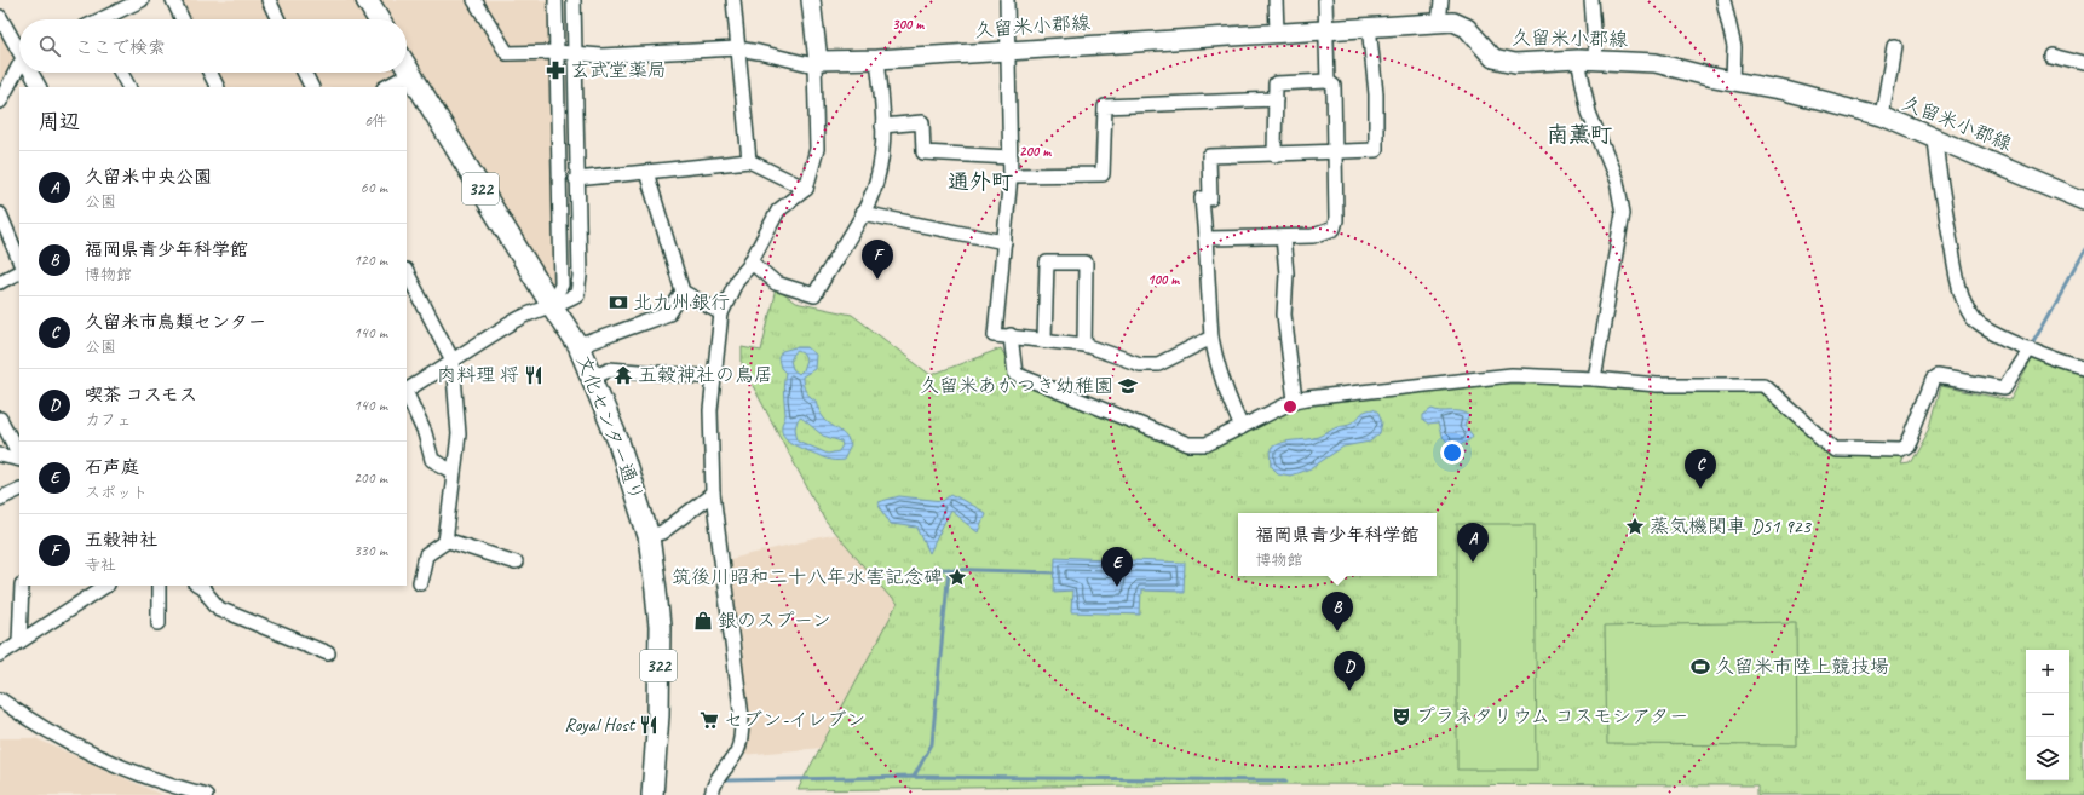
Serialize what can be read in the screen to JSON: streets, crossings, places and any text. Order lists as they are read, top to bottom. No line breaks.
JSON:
{"streets":{"highway":["322","文化センター通り"],"main road":["久留米小郡線"]},"districts":["南薫町","通外町"],"places":{"pharmacy":["玄武堂薬局"],"bank":["北九州銀行"],"restaurant":["肉料理 将","Royal Host"],"temple":["五穀神社の鳥居"],"school or university":["久留米あかつき幼稚園"],"place":["蒸気機関車 D51 923","筑後川昭和二十八年水害記念碑"],"shop":["銀のスプーン"],"sports":["久留米市陸上競技場"],"theatre":["プラネタリウム コスモシアター"],"supermarket":["セブン-イレブン"]},"page":{"search":"ここで検索","heading":["周辺","6件"],"list":[{"mark":"A","name":"久留米中央公園","note":"公園","value":"60 m"},{"mark":"B","name":"福岡県青少年科学館","note":"博物館","value":"120 m"},{"mark":"C","name":"久留米市鳥類センター","note":"公園","value":"140 m"},{"mark":"D","name":"喫茶 コスモス","note":"カフェ","value":"140 m"},{"mark":"E","name":"石声庭","note":"スポット","value":"200 m"},{"mark":"F","name":"五穀神社","note":"寺社","value":"330 m"}],"pins":["F","C","A","E","B","D"],"popup":["福岡県青少年科学館","博物館"],"map_buttons":["+","−"]},"rings":["300 m","200 m","100 m"]}
